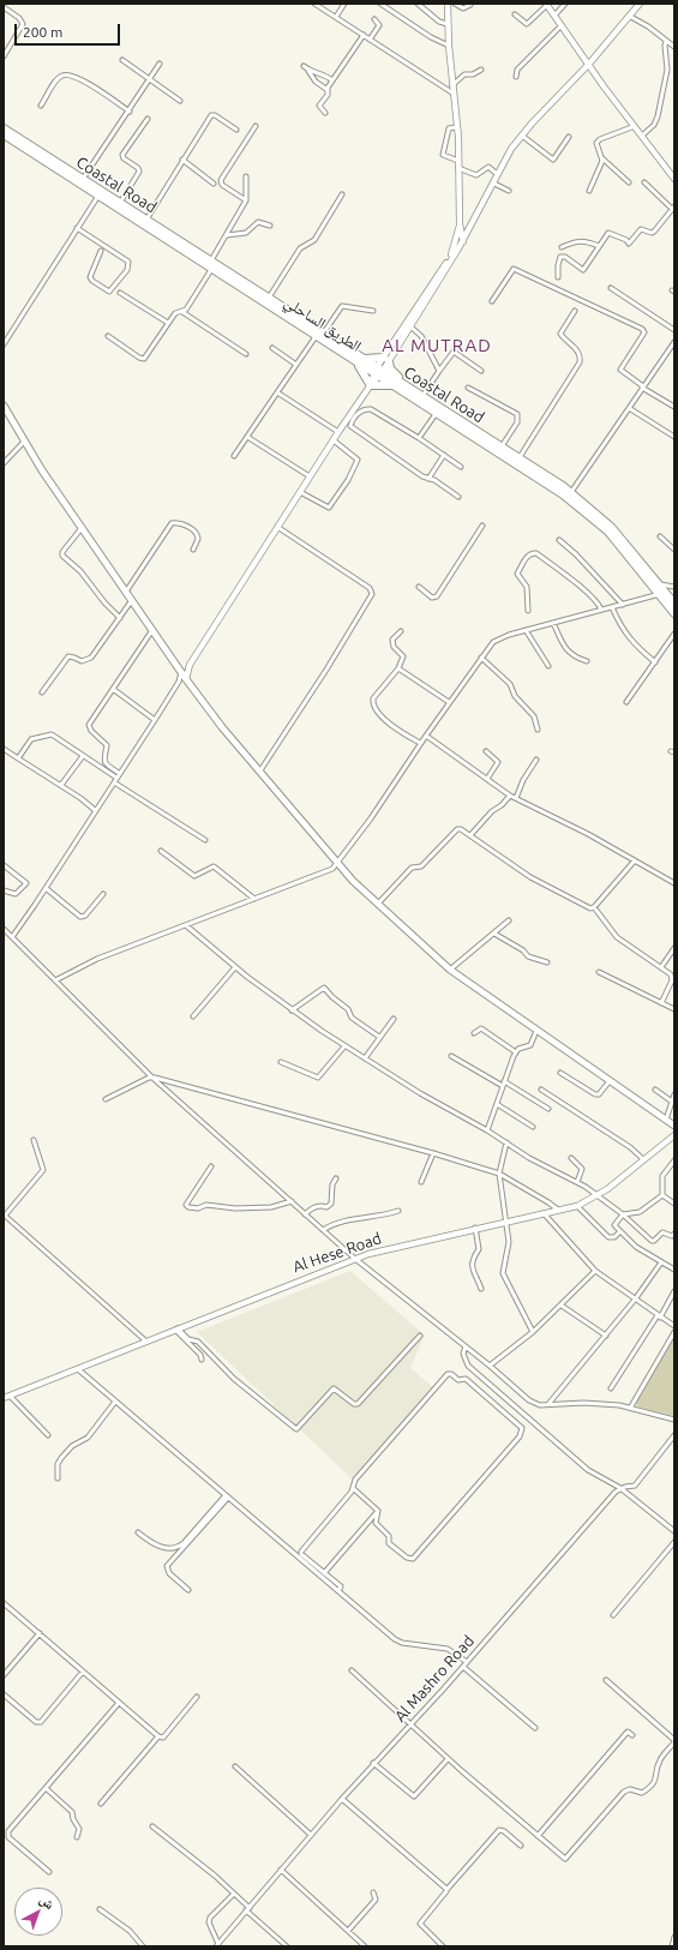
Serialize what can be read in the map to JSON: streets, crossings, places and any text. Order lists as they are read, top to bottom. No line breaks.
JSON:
{"streets":{"highway":["Coastal Road","الطريق الساحلي"],"street":["Al Hese Road","Al Mashro Road"]},"crossings":[["Coastal Road","الطريق الساحلي"]],"districts":["AL MUTRAD"],"scale_bar":"200 m","north":"top right"}
